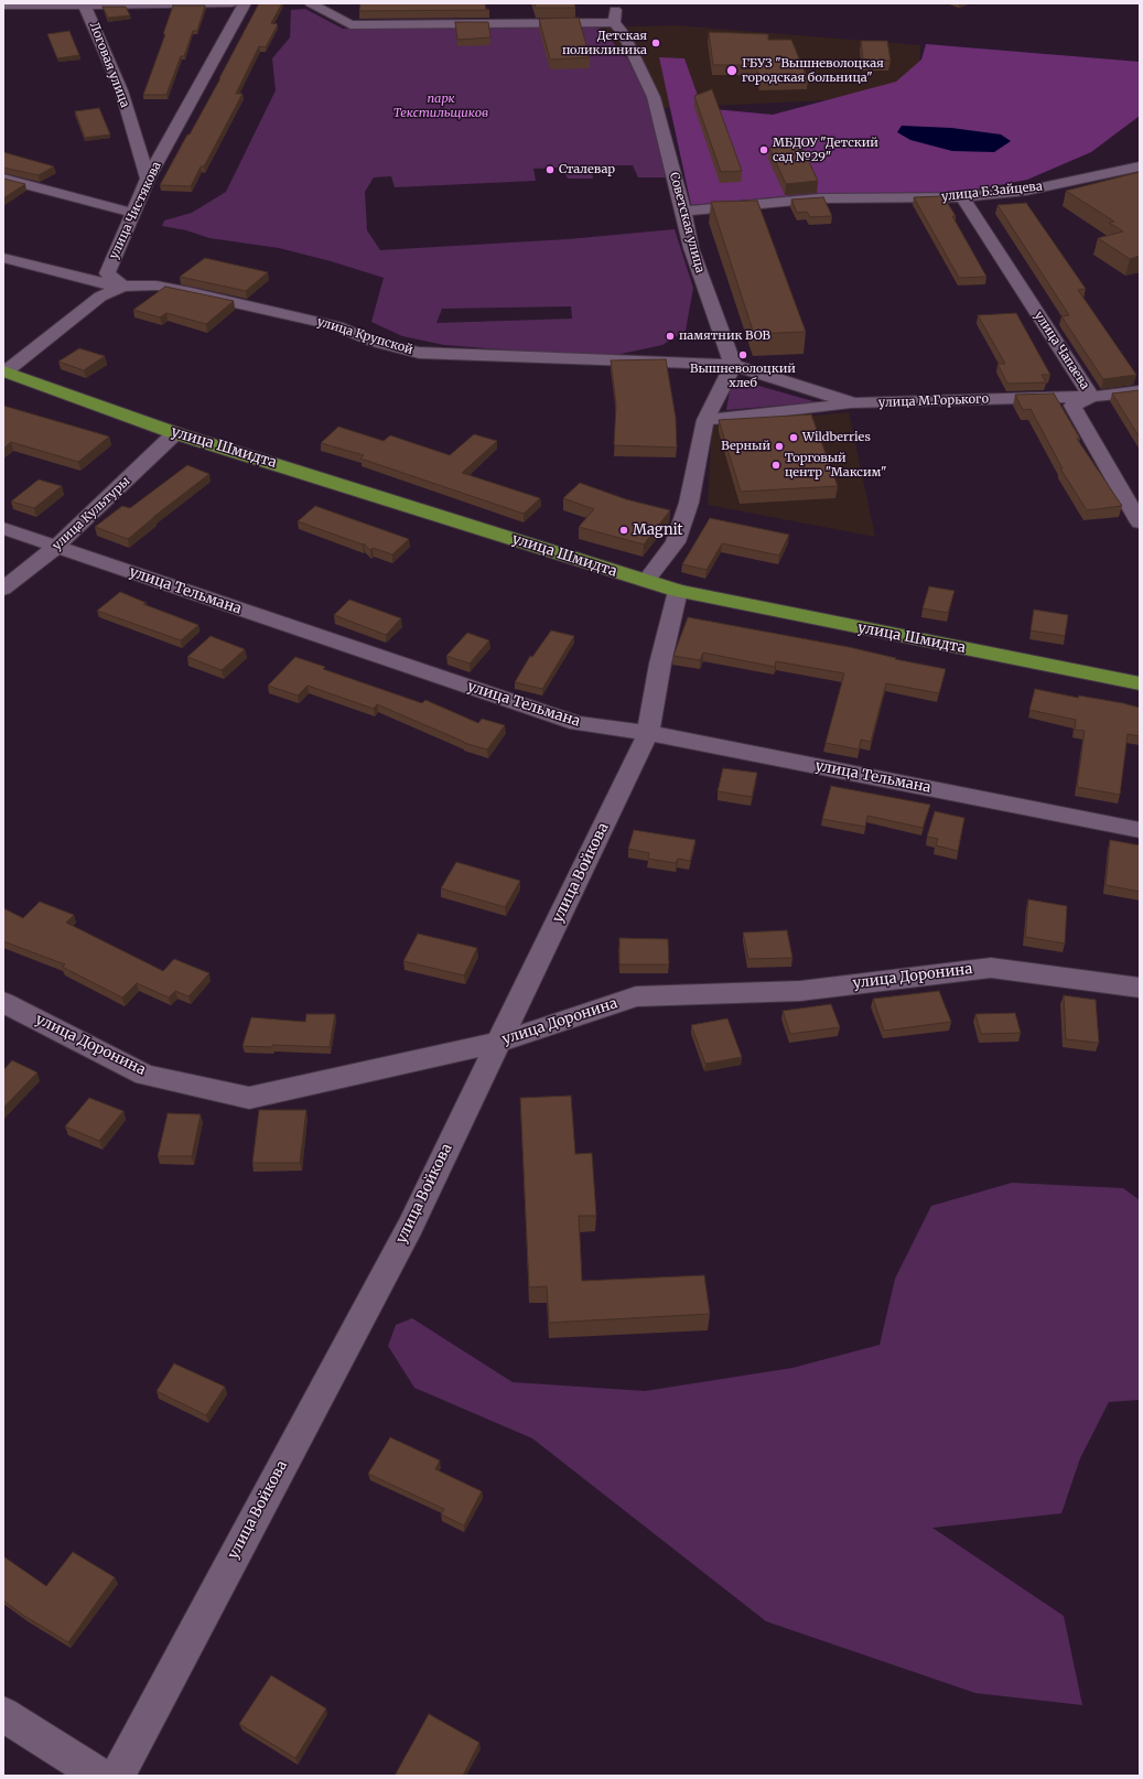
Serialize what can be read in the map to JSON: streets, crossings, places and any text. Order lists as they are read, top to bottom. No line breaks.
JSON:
{"streets":{"main road":["улица Шмидта"],"street":["Логовая улица","улица Б.Зайцева","улица Чистякова","Советская улица","улица Крупской","улица Чапаева","улица М.Горького","улица Культуры","улица Тельмана","улица Войкова","улица Доронина"]},"crossings":[["Логовая улица","улица Чистякова"],["улица Б.Зайцева","Советская улица"],["улица Б.Зайцева","улица Чапаева"],["улица Чистякова","улица Крупской"],["Советская улица","улица Крупской"],["Советская улица","улица М.Горького"],["улица Крупской","улица М.Горького"],["улица Чапаева","улица М.Горького"],["улица Шмидта","улица Культуры"],["улица Шмидта","улица Войкова"],["улица Культуры","улица Тельмана"],["улица Тельмана","улица Войкова"],["улица Войкова","улица Доронина"]],"parks":["парк Текстильщиков"],"places":["Детская поликлиника","ГБУЗ \"Вышневолоцкая городская больница\"","МБДОУ \"Детский сад №29\"","Сталевар","памятник ВОВ","Вышневолоцкий хлеб","Wildberries","Верный","Торговый центр \"Максим\"","Magnit"]}
